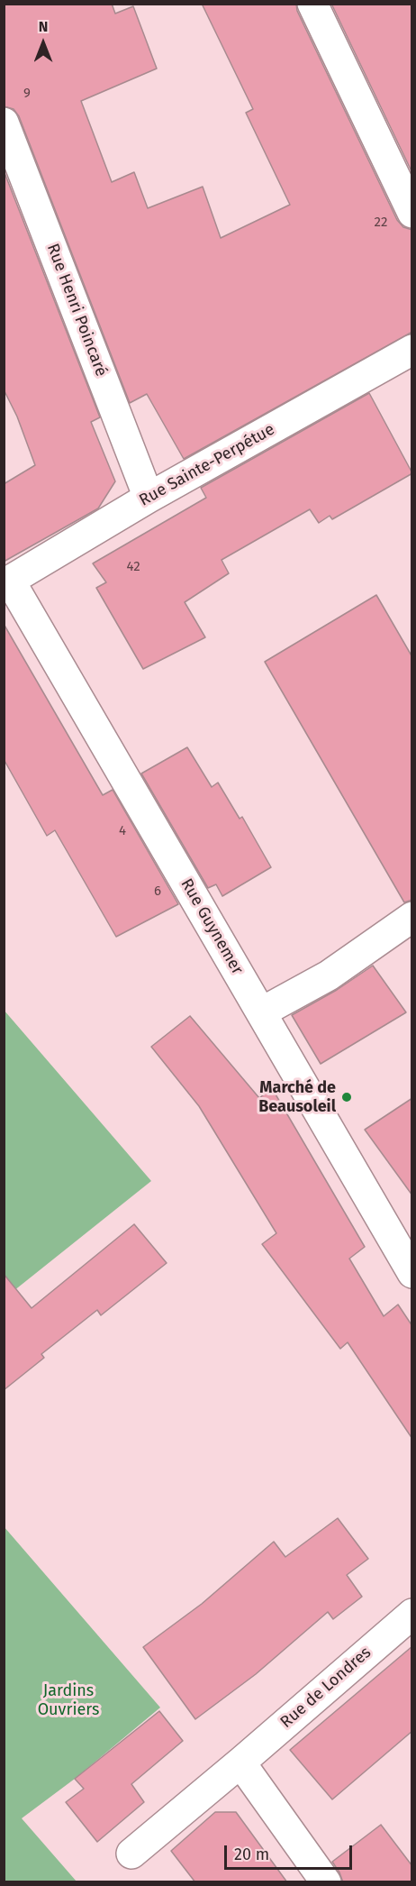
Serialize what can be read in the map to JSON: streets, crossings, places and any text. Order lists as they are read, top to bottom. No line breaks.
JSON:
{"streets":{"street":["Rue Henri Poincaré","Rue Sainte-Perpétue","Rue Guynemer","Rue de Londres"]},"crossings":[["Rue Henri Poincaré","Rue Sainte-Perpétue"],["Rue Sainte-Perpétue","Rue Guynemer"]],"parks":["Jardins Ouvriers"],"places":["Marché de Beausoleil"],"house_numbers":["9","22","42","4","6"],"scale_bar":"20 m","north":"top"}
